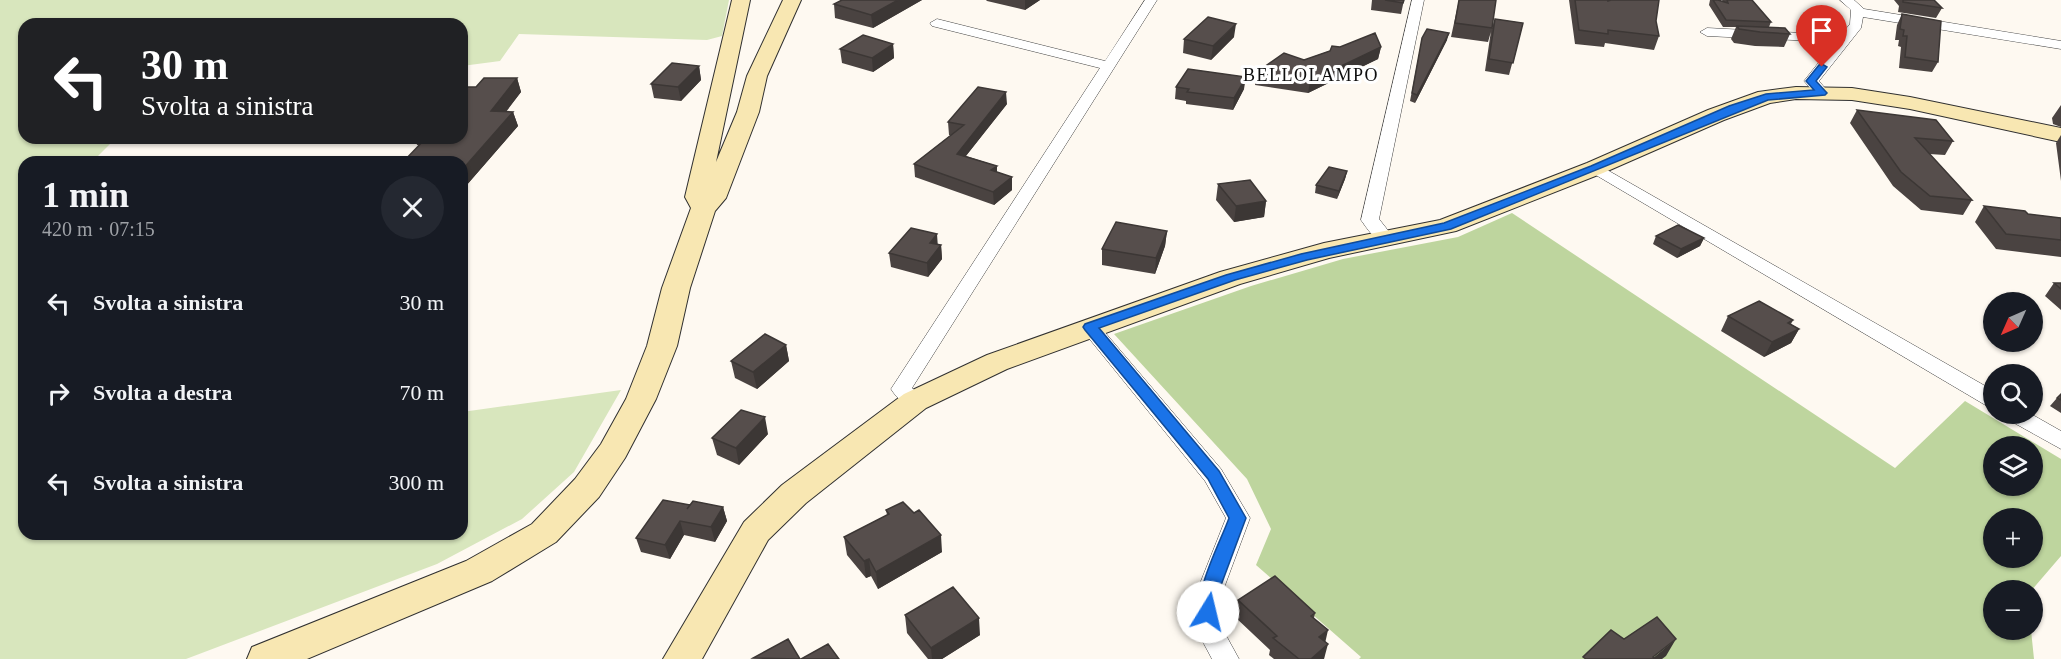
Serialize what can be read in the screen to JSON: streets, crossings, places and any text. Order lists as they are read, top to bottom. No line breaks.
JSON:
{"districts":["BELLOLAMPO"],"north":"bottom left","page":{"turn":["30 m","Svolta a sinistra"],"heading":["1 min","420 m · 07:15"],"list":[{"name":"Svolta a sinistra","value":"30 m"},{"name":"Svolta a destra","value":"70 m"},{"name":"Svolta a sinistra","value":"300 m"}],"map_buttons":["+","−"]}}
